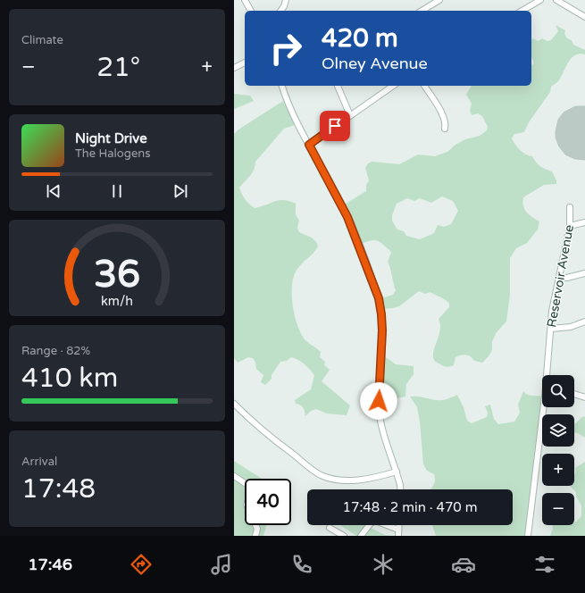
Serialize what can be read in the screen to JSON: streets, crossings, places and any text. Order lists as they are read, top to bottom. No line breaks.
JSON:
{"streets":{"street":["Reservoir Avenue"]},"page":{"tile":["Climate",["Range · 82%","410 km"],["Arrival","17:48"]],"turn":["420 m","Olney Avenue"],"heat":["−","21°","+"],"song":["Night Drive","The Halogens"],"map_buttons":["+","−"],"limit":"40","trip":"17:48 · 2 min · 470 m","tabs":"17:46","gauge":["36","km/h"]}}
